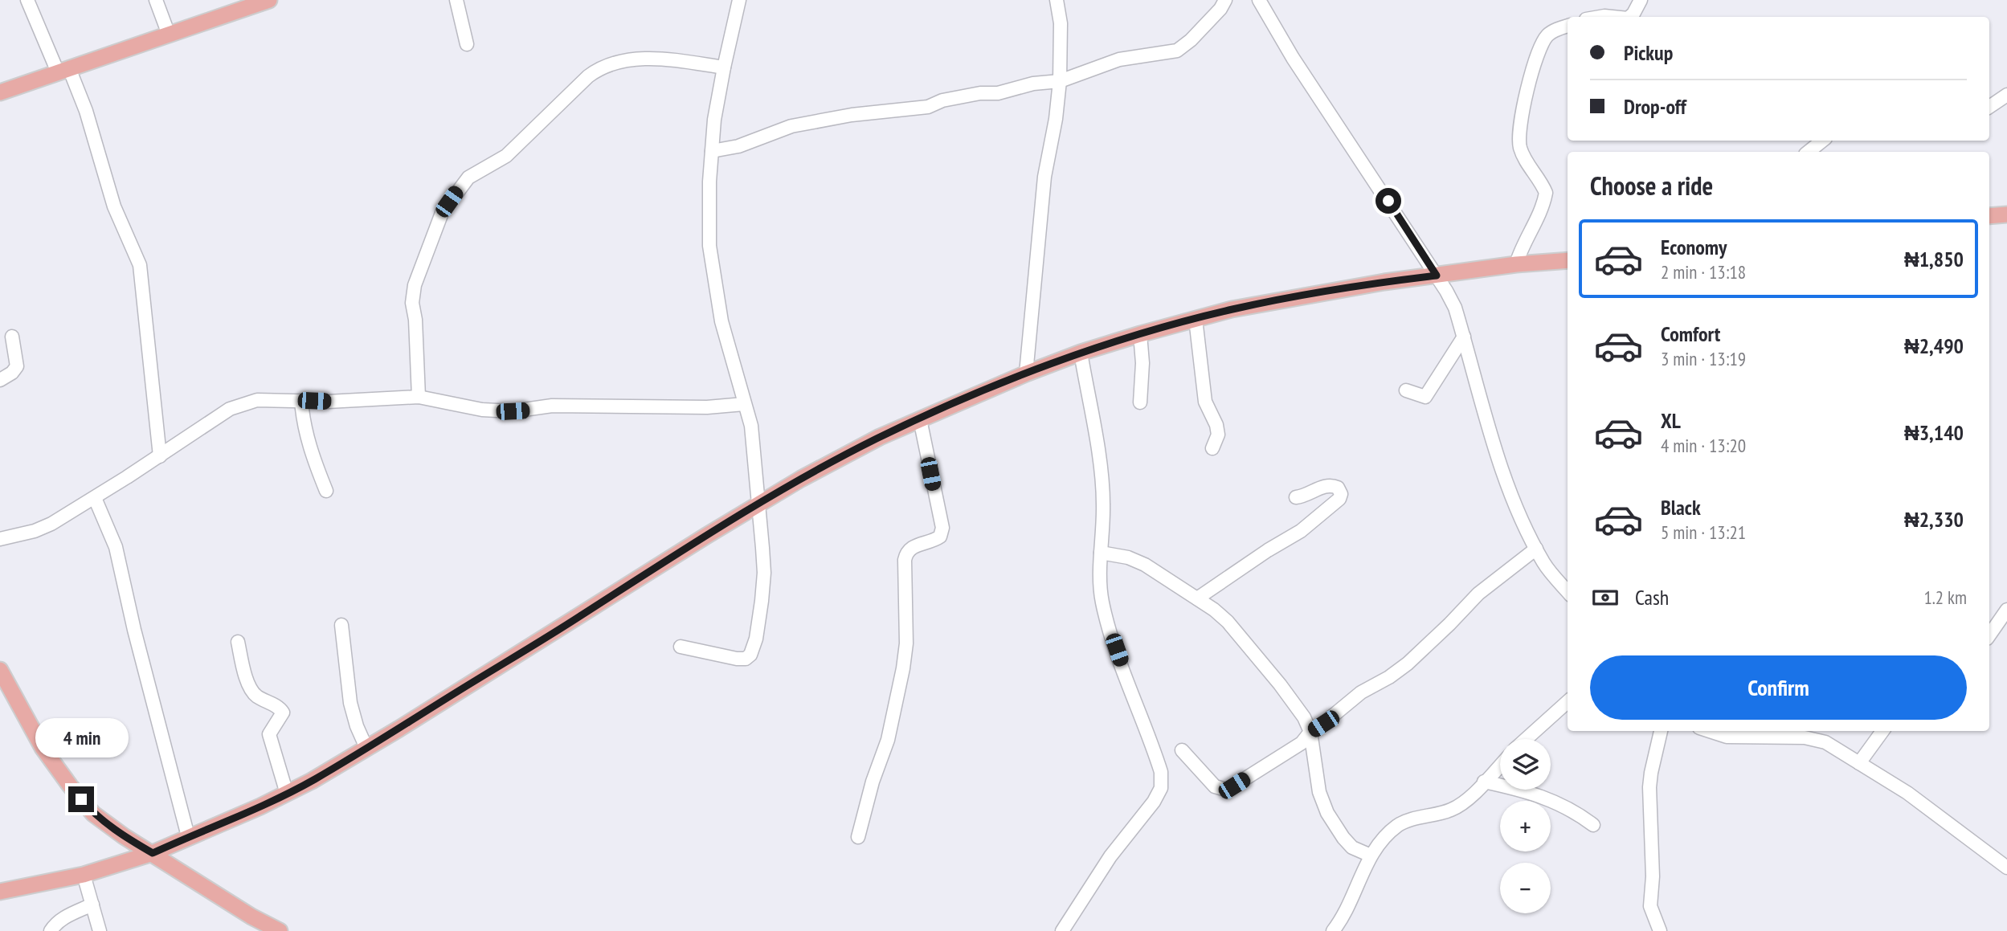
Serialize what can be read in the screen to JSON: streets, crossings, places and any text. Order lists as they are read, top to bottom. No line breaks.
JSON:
{"page":{"banner":["Pickup","Drop-off"],"heading":"Choose a ride","list":[{"name":"Economy","note":"2 min · 13:18","value":"₦1,850"},{"name":"Comfort","note":"3 min · 13:19","value":"₦2,490"},{"name":"XL","note":"4 min · 13:20","value":"₦3,140"},{"name":"Black","note":"5 min · 13:21","value":"₦2,330"}],"pay":["Cash","1.2 km"],"buttons":"Confirm","bubble":"4 min","map_buttons":["+","−"]}}
